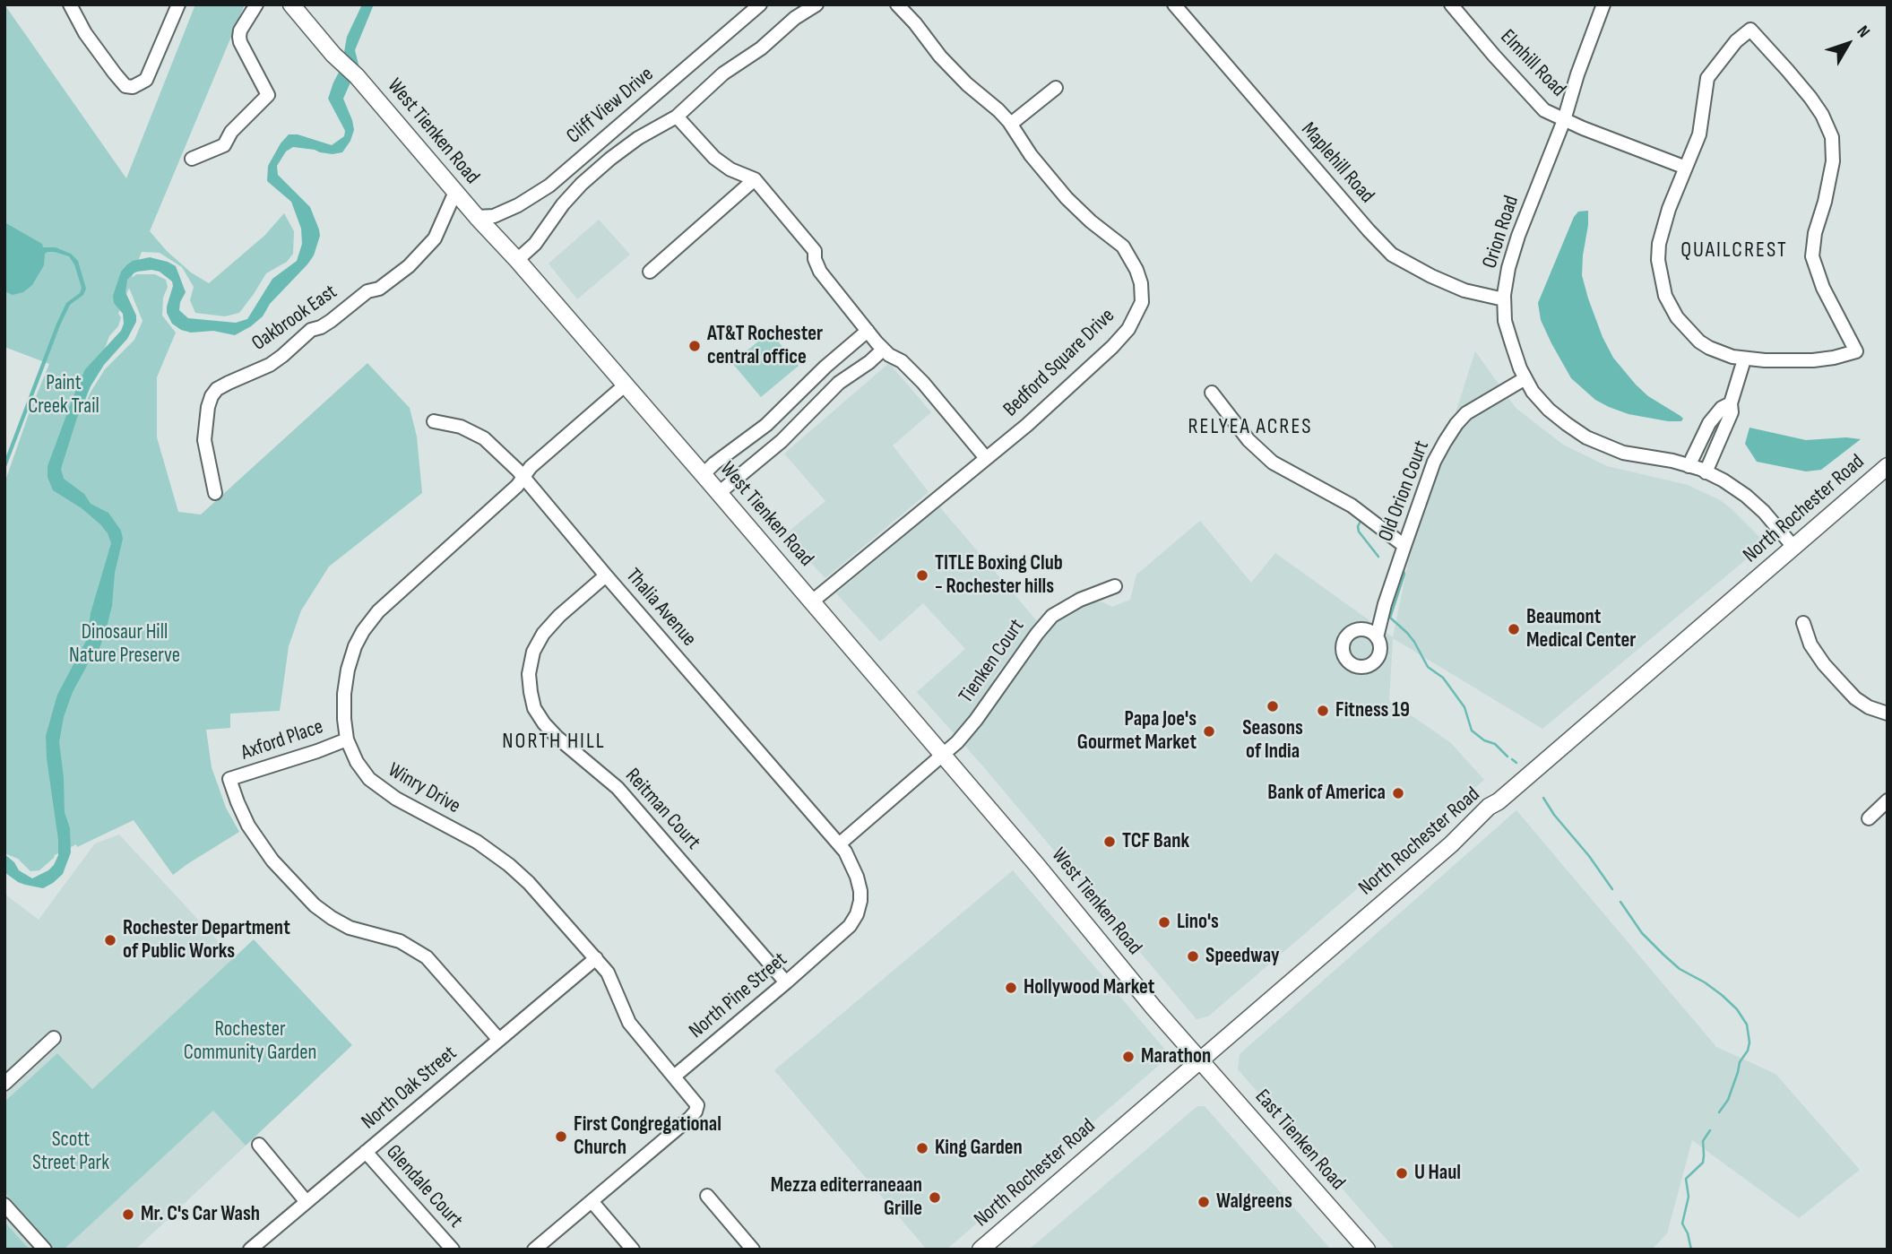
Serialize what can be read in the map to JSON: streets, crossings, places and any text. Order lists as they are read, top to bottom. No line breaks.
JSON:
{"streets":{"main road":["West Tienken Road","North Rochester Road","East Tienken Road"],"street":["Elmhill Road","Cliff View Drive","Maplehill Road","Orion Road","Oakbrook East","Bedford Square Drive","Old Orion Court","Thalia Avenue","Tienken Court","Axford Place","Winry Drive","Reitman Court","North Pine Street","North Oak Street","Glendale Court"]},"crossings":[["Elmhill Road","Orion Road"],["Cliff View Drive","West Tienken Road"],["West Tienken Road","Oakbrook East"],["West Tienken Road","Bedford Square Drive"],["West Tienken Road","North Rochester Road"],["West Tienken Road","Tienken Court"],["West Tienken Road","Winry Drive"],["West Tienken Road","East Tienken Road"],["Maplehill Road","Orion Road"],["Orion Road","Old Orion Court"],["Orion Road","North Rochester Road"],["North Rochester Road","East Tienken Road"],["Thalia Avenue","Winry Drive"],["Thalia Avenue","Reitman Court"],["Thalia Avenue","North Pine Street"],["Axford Place","Winry Drive"],["Axford Place","North Oak Street"],["Winry Drive","North Pine Street"],["Winry Drive","North Oak Street"],["Reitman Court","North Pine Street"],["North Oak Street","Glendale Court"]],"districts":["QUAILCREST","RELYEA ACRES","NORTH HILL"],"parks":["Paint Creek Trail","Dinosaur Hill Nature Preserve","Rochester Community Garden","Scott Street Park"],"places":["AT&T Rochester central office","TITLE Boxing Club - Rochester hills","Beaumont Medical Center","Seasons of India","Fitness 19","Papa Joe's Gourmet Market","Bank of America","TCF Bank","Lino's","Rochester Department of Public Works","Speedway","Hollywood Market","Marathon","First Congregational Church","King Garden","U Haul","Mezza editerraneaan Grille","Walgreens","Mr. C's Car Wash"],"north":"top right"}
